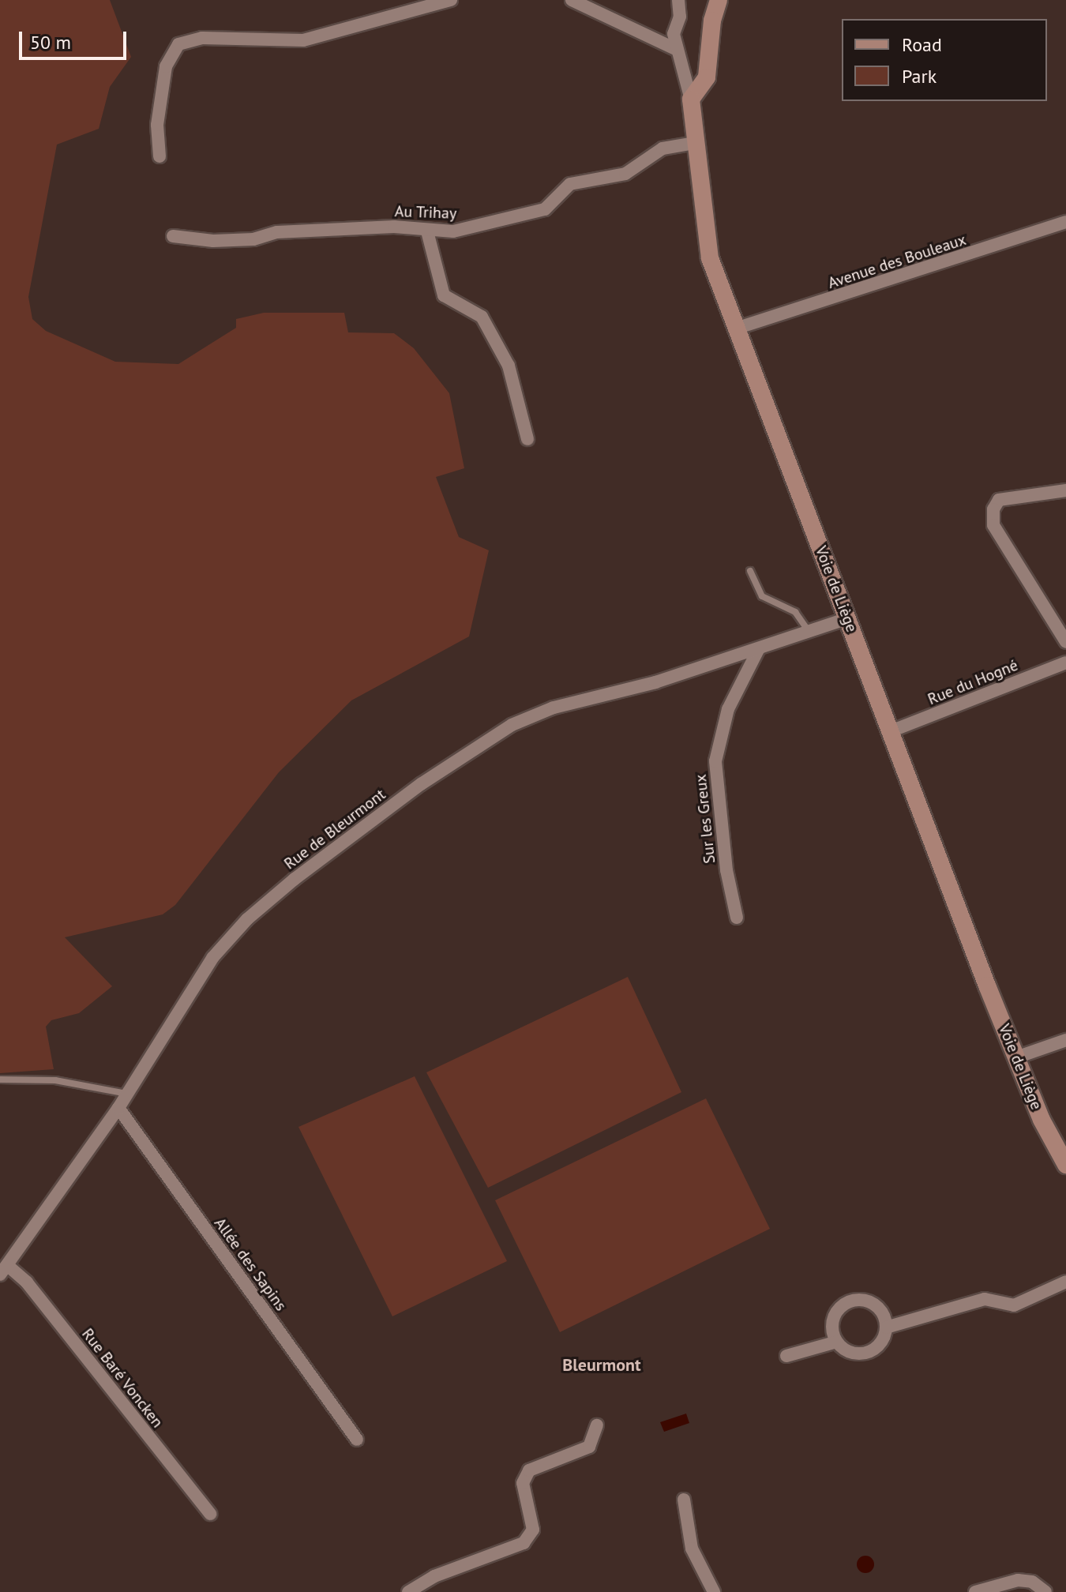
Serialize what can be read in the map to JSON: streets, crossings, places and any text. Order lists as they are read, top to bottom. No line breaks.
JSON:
{"streets":{"street":["Au Trihay","Avenue des Bouleaux","Voie de Liège","Rue du Hogné","Sur les Greux","Rue de Bleurmont","Allée des Sapins","Rue Baré Voncken"]},"crossings":[["Au Trihay","Voie de Liège"],["Avenue des Bouleaux","Voie de Liège"],["Voie de Liège","Rue du Hogné"],["Voie de Liège","Rue de Bleurmont"],["Sur les Greux","Rue de Bleurmont"],["Rue de Bleurmont","Allée des Sapins"],["Rue de Bleurmont","Rue Baré Voncken"]],"districts":["Bleurmont"],"legend":["Road","Park"],"scale_bar":"50 m"}
